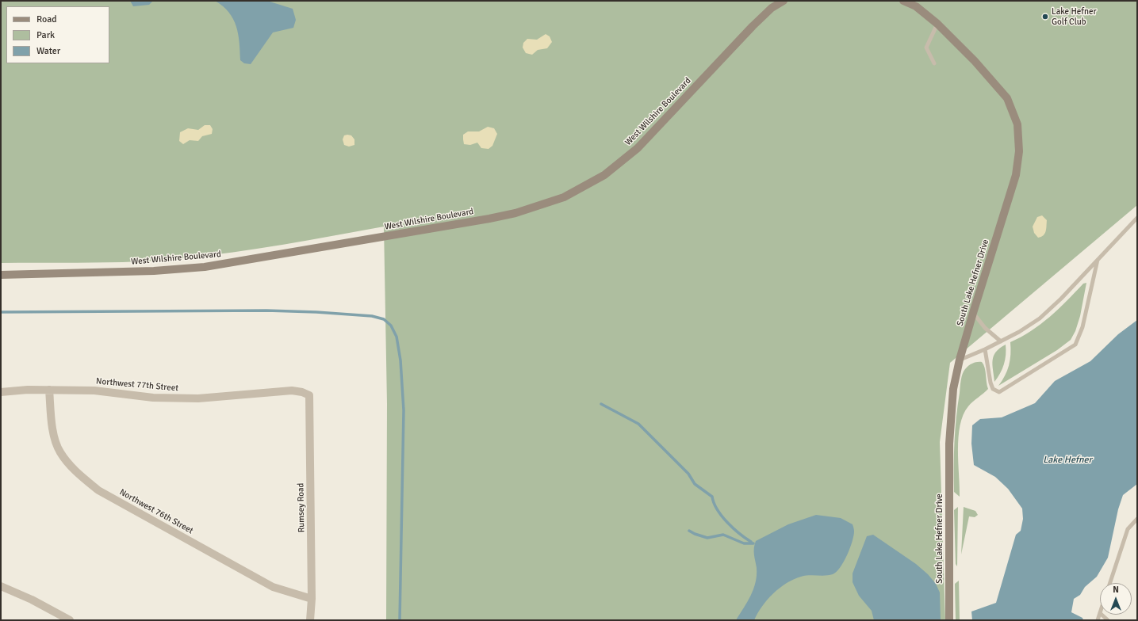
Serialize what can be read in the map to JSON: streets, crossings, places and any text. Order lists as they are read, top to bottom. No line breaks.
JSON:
{"streets":{"street":["West Wilshire Boulevard","South Lake Hefner Drive","Northwest 77th Street","Rumsey Road","Northwest 76th Street"]},"crossings":[["Northwest 77th Street","Rumsey Road"],["Northwest 77th Street","Northwest 76th Street"],["Rumsey Road","Northwest 76th Street"]],"water":["Lake Hefner"],"places":["Lake Hefner Golf Club"],"legend":["Road","Park","Water"],"north":"top"}
